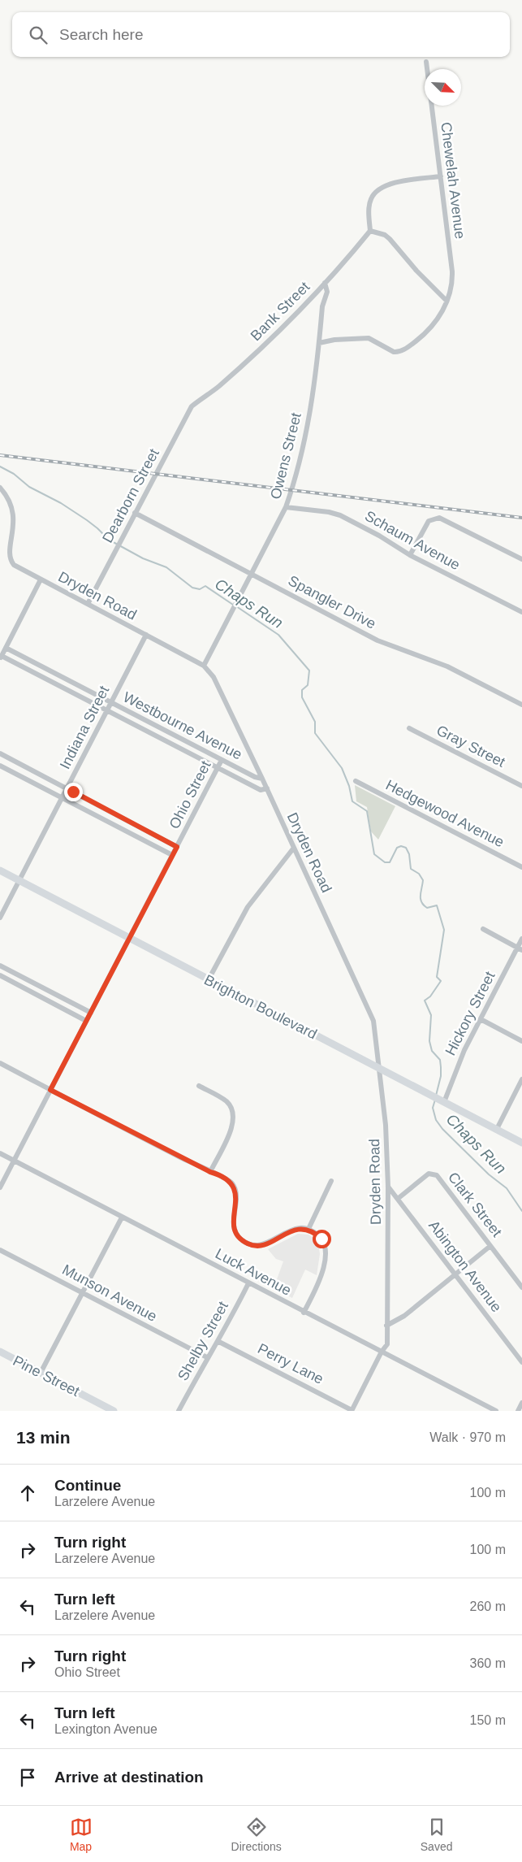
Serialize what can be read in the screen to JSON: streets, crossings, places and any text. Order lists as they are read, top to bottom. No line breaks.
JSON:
{"streets":{"street":["Chewelah Avenue","Bank Street","Owens Street","Dearborn Street","Schaum Avenue","Dryden Road","Spangler Drive","Westbourne Avenue","Indiana Street","Gray Street","Ohio Street","Hedgewood Avenue","Brighton Boulevard","Hickory Street","Clark Street","Abington Avenue","Luck Avenue","Munson Avenue","Shelby Street","Perry Lane","Pine Street"]},"crossings":[["Chewelah Avenue","Owens Street"],["Bank Street","Owens Street"],["Bank Street","Dearborn Street"],["Owens Street","Schaum Avenue"],["Owens Street","Dryden Road"],["Owens Street","Spangler Drive"],["Dearborn Street","Dryden Road"],["Dearborn Street","Spangler Drive"],["Dryden Road","Westbourne Avenue"],["Dryden Road","Indiana Street"],["Dryden Road","Brighton Boulevard"],["Dryden Road","Abington Avenue"],["Dryden Road","Luck Avenue"],["Dryden Road","Perry Lane"],["Westbourne Avenue","Indiana Street"],["Westbourne Avenue","Ohio Street"],["Indiana Street","Brighton Boulevard"],["Ohio Street","Brighton Boulevard"],["Ohio Street","Luck Avenue"],["Brighton Boulevard","Hickory Street"],["Clark Street","Abington Avenue"],["Luck Avenue","Shelby Street"],["Munson Avenue","Shelby Street"],["Shelby Street","Perry Lane"]],"water":["Chaps Run"],"north":"bottom right","page":{"search":"Search here","heading":["13 min","Walk · 970 m"],"list":[["Continue","Larzelere Avenue","100 m"],["Turn right","Larzelere Avenue","100 m"],["Turn left","Larzelere Avenue","260 m"],["Turn right","Ohio Street","360 m"],["Turn left","Lexington Avenue","150 m"],"Arrive at destination"],"nav":["Map","Directions","Saved"]}}
